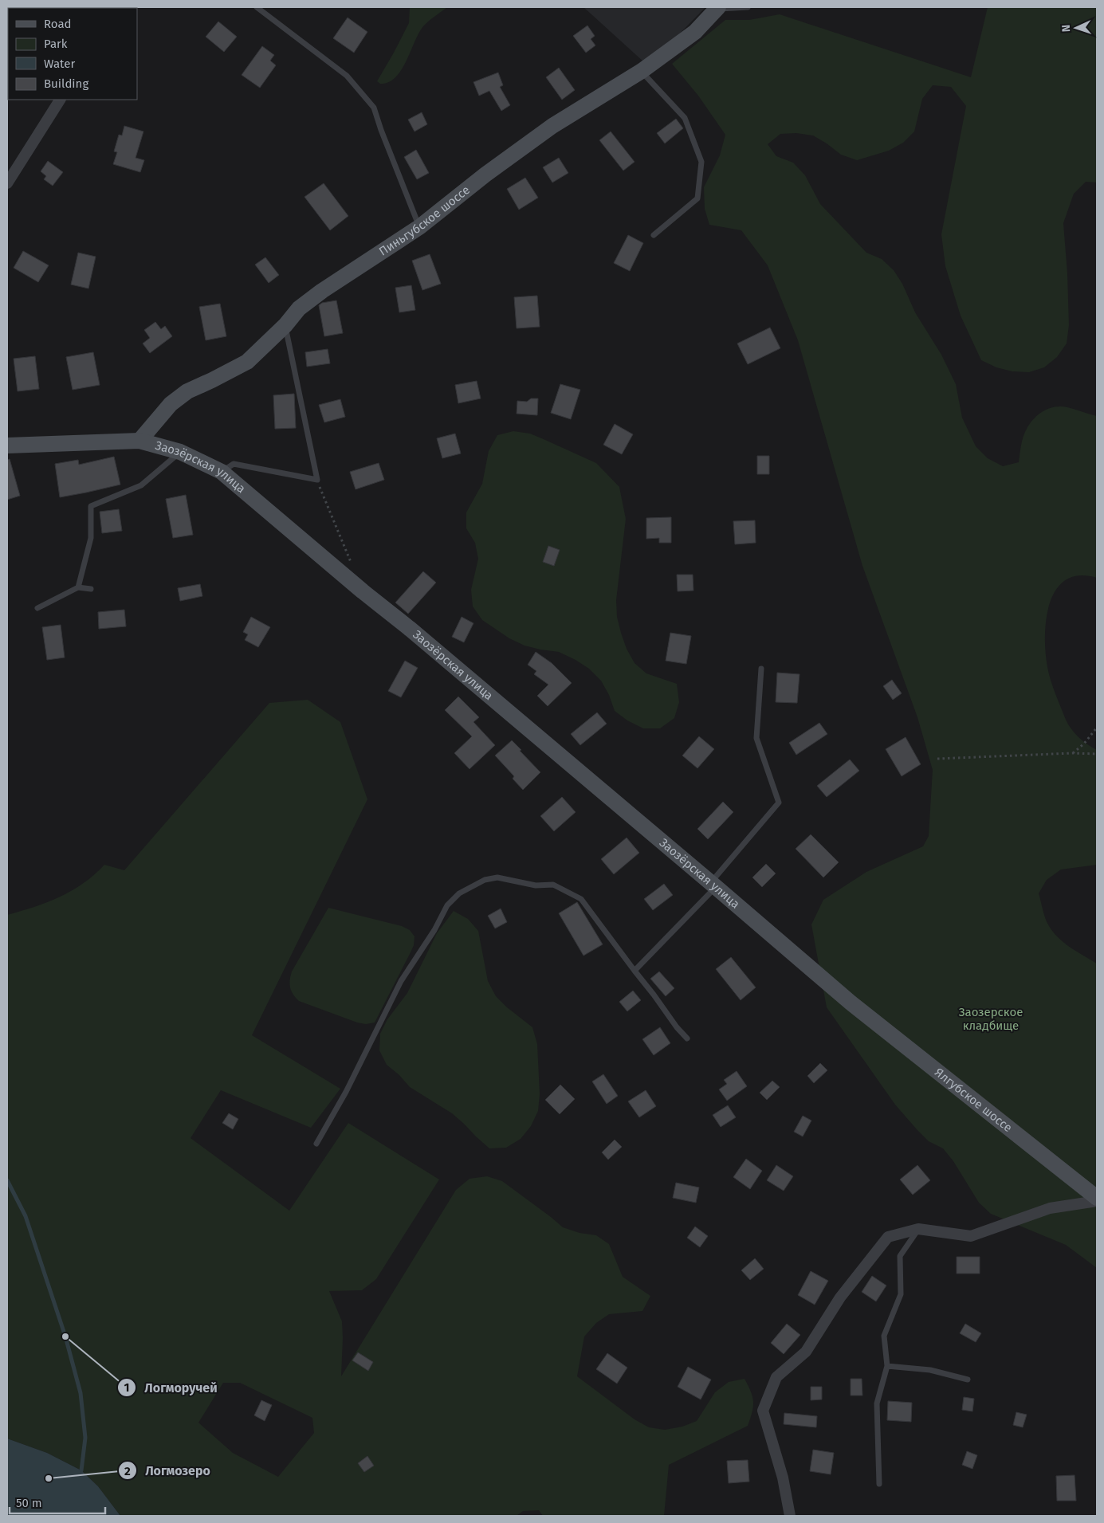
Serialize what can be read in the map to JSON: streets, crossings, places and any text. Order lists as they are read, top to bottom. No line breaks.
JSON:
{"streets":{"street":["Пиньгубское шоссе","Заозёрская улица","Ялгубское шоссе"]},"crossings":[["Пиньгубское шоссе","Заозёрская улица"],["Заозёрская улица","Ялгубское шоссе"]],"parks":["Заозерское кладбище"],"places":["Логморучей","Логмозеро"],"legend":["Road","Park","Water","Building"],"scale_bar":"50 m","north":"left"}
